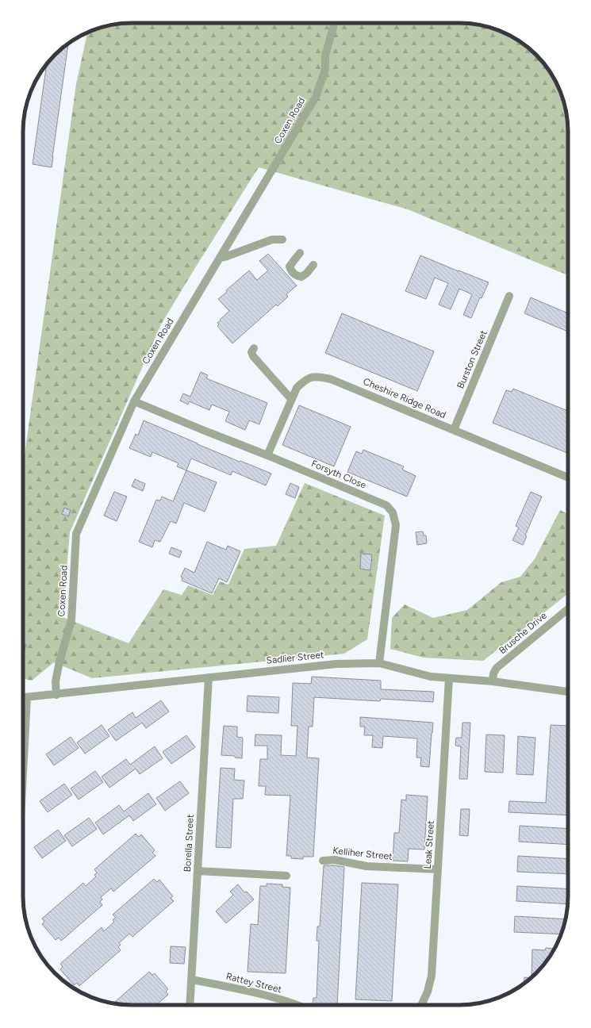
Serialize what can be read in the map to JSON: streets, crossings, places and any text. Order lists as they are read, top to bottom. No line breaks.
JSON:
{"streets":{"lane":["Coxen Road","Burston Street","Cheshire Ridge Road","Forsyth Close","Brusche Drive","Sadlier Street","Borella Street","Leak Street","Kelliher Street","Rattey Street"]},"crossings":[["Coxen Road","Forsyth Close"],["Coxen Road","Sadlier Street"],["Burston Street","Cheshire Ridge Road"],["Cheshire Ridge Road","Forsyth Close"],["Forsyth Close","Sadlier Street"],["Brusche Drive","Sadlier Street"],["Sadlier Street","Borella Street"],["Sadlier Street","Leak Street"],["Borella Street","Rattey Street"],["Leak Street","Kelliher Street"]]}
